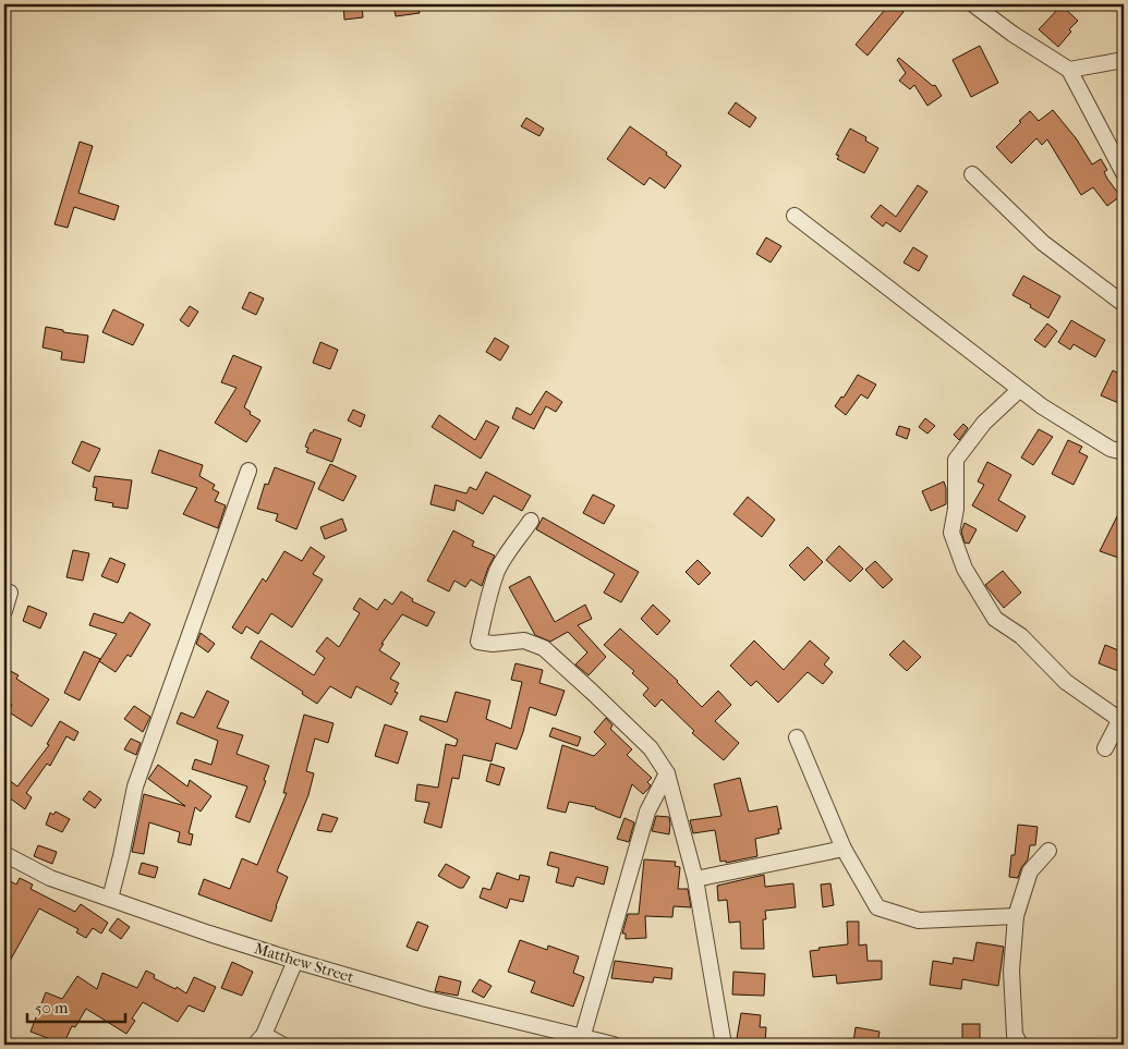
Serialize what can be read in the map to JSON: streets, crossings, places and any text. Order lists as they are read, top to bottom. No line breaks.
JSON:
{"streets":{"street":["Matthew Street"]},"scale_bar":"50 m"}
